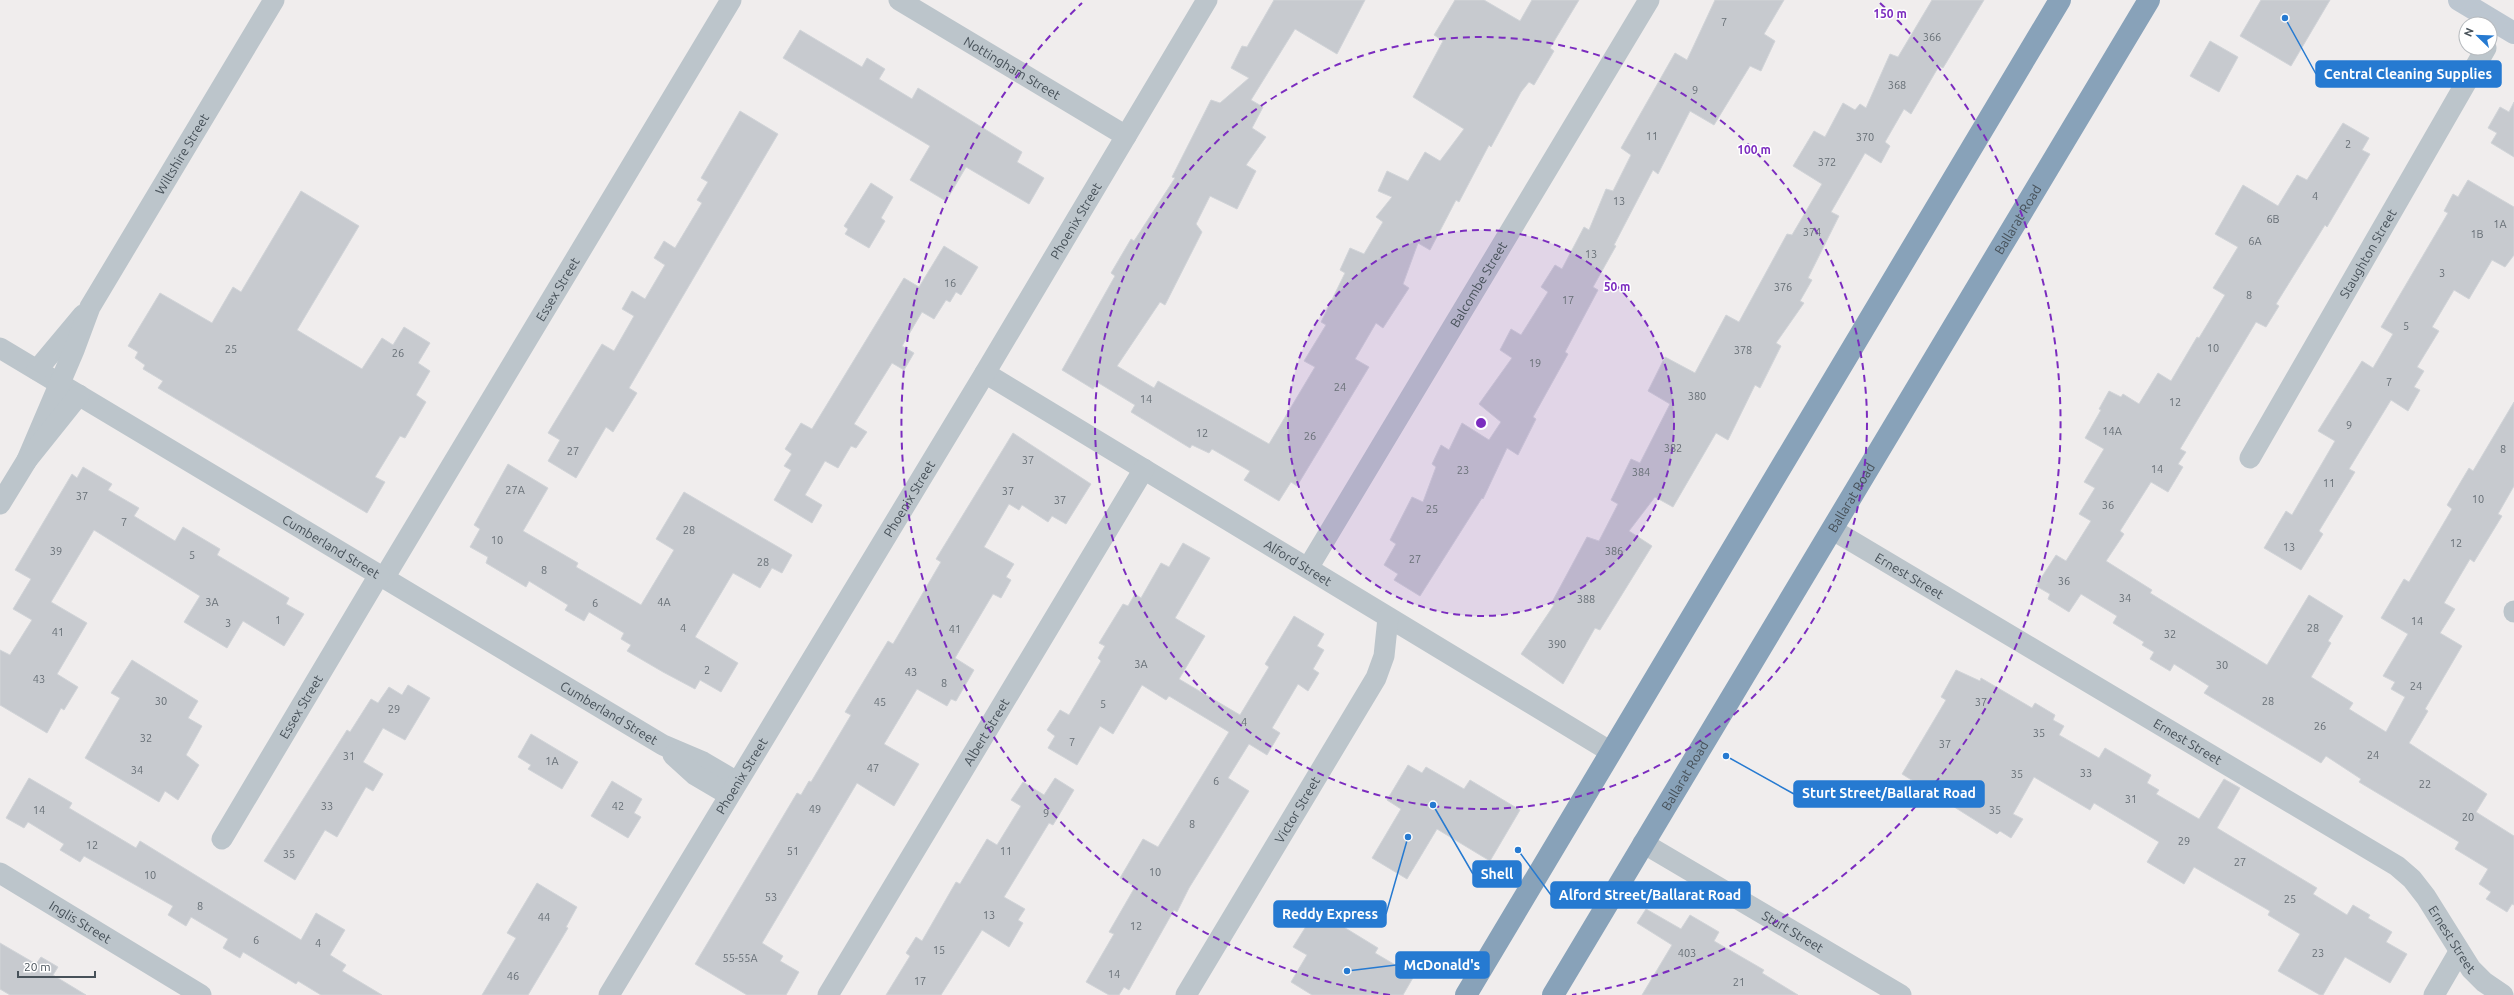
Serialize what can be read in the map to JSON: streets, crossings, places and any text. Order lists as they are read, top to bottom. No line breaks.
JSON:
{"streets":{"highway":["Ballarat Road"],"street":["Nottingham Street","Wiltshire Street","Phoenix Street","Staughton Street","Balcombe Street","Essex Street","Cumberland Street","Alford Street","Ernest Street","Albert Street","Victor Street","Inglis Street","Sturt Street"]},"crossings":[["Nottingham Street","Phoenix Street"],["Wiltshire Street","Cumberland Street"],["Phoenix Street","Cumberland Street"],["Phoenix Street","Alford Street"],["Ballarat Road","Ernest Street"],["Ballarat Road","Sturt Street"],["Balcombe Street","Alford Street"],["Essex Street","Cumberland Street"],["Alford Street","Albert Street"],["Alford Street","Victor Street"]],"places":["Central Cleaning Supplies","Sturt Street/Ballarat Road","Shell","Reddy Express","Alford Street/Ballarat Road","McDonald's"],"house_numbers":["7","366","368","9","11","370","2","372","4","13","6B","1A","374","1B","6A","13","3","16","376","8","17","5","10","25","378","26","19","7","24","380","14","12","9","14A","12","26","382","8","27","37","14","23","384","11","27A","37","37","10","37","36","25","7","28","10","12","13","39","386","5","27","28","8","36","34","388","3A","4A","6","1","14","3","4","28","41","41","32","390","3A","30","2","43","43","8","24","30","28","45","37","5","29","4","26","35","32","7","37","24","31","1A","47","34","33","35","6","22","31","33","42","49","14","35","9","20","8","29","12","51","11","35","27","10","10","53","25","8","13","44","12","6","4","15","403","23","55-55A","14","46","17","21"],"scale_bar":"20 m","north":"top left","rings":["150 m","100 m","50 m"]}
